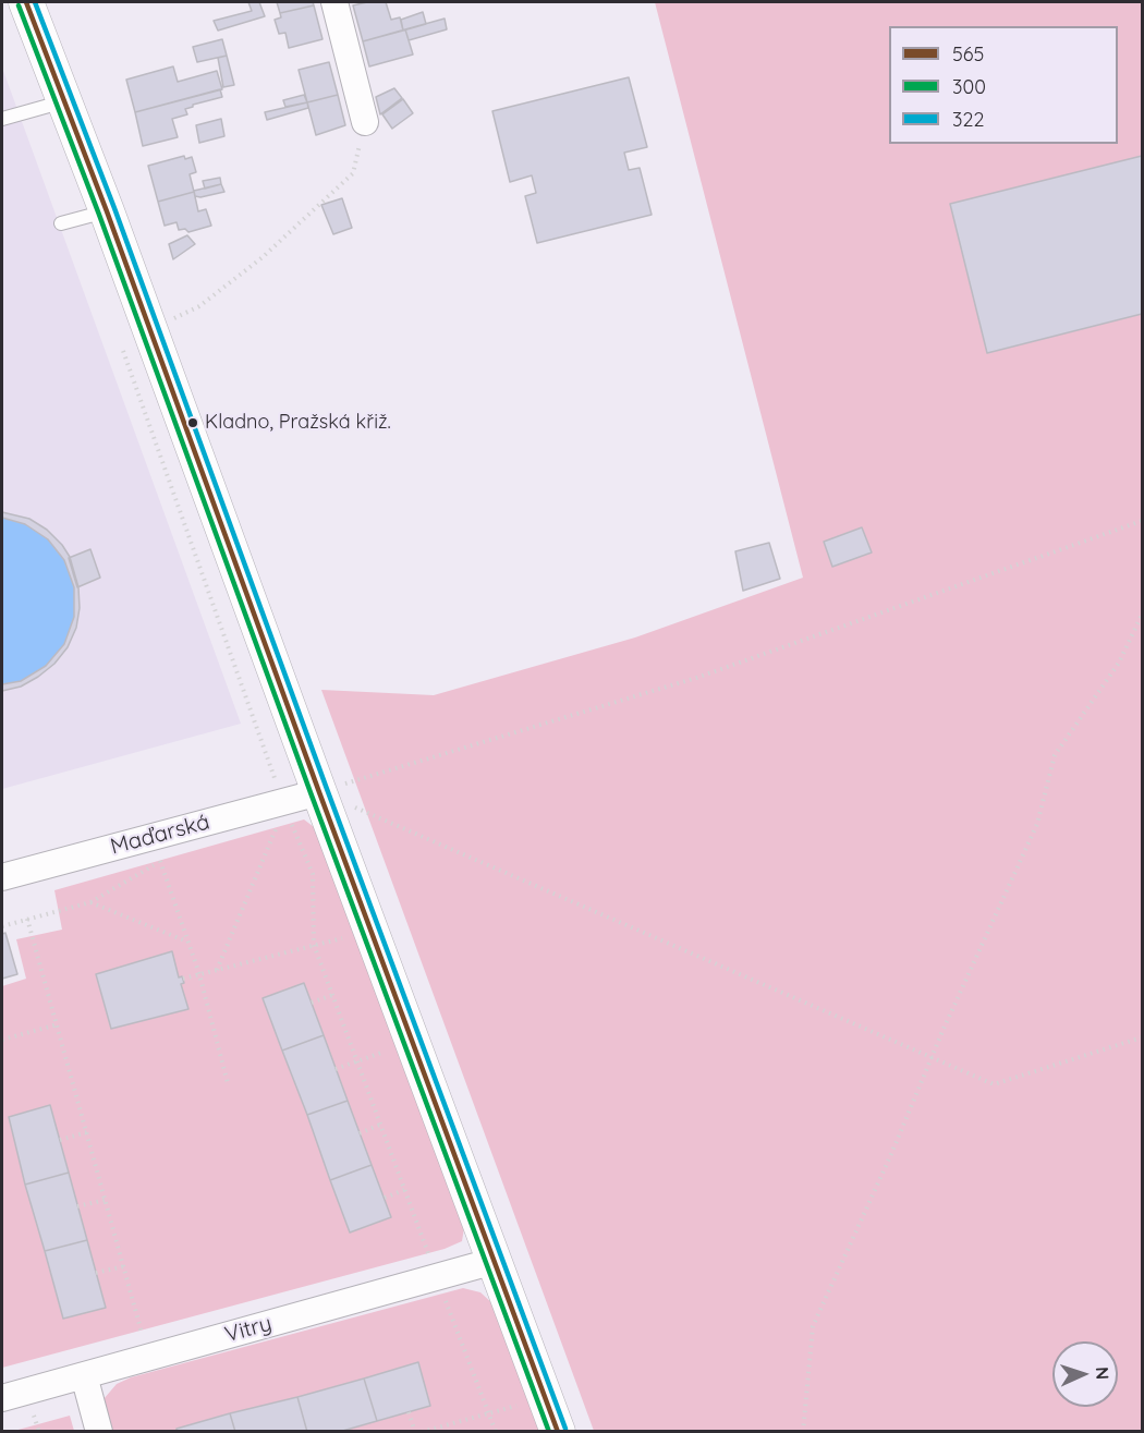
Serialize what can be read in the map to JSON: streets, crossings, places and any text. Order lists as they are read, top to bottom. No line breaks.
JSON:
{"streets":{"street":["Maďarská","Vitry"]},"places":["Kladno, Pražská křiž."],"lines":["transit line 565","transit line 322","transit line 300"],"legend":["565","300","322"],"north":"right"}
